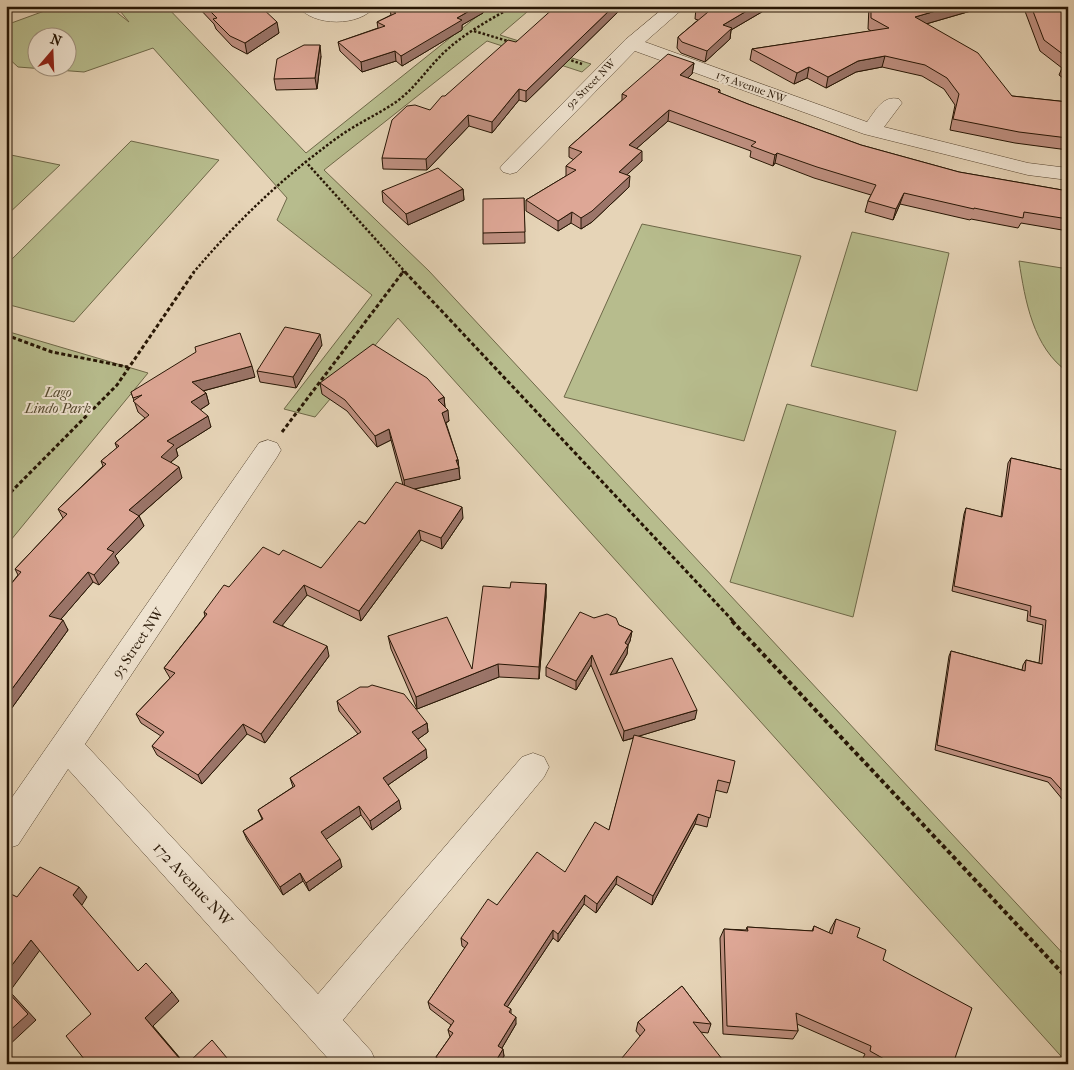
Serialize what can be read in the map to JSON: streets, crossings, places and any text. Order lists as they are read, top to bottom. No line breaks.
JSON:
{"streets":{"street":["92 Street NW","175 Avenue NW","93 Street NW","172 Avenue NW"]},"crossings":[["92 Street NW","175 Avenue NW"],["93 Street NW","172 Avenue NW"]],"parks":["Lago Lindo Park"],"north":"top"}
